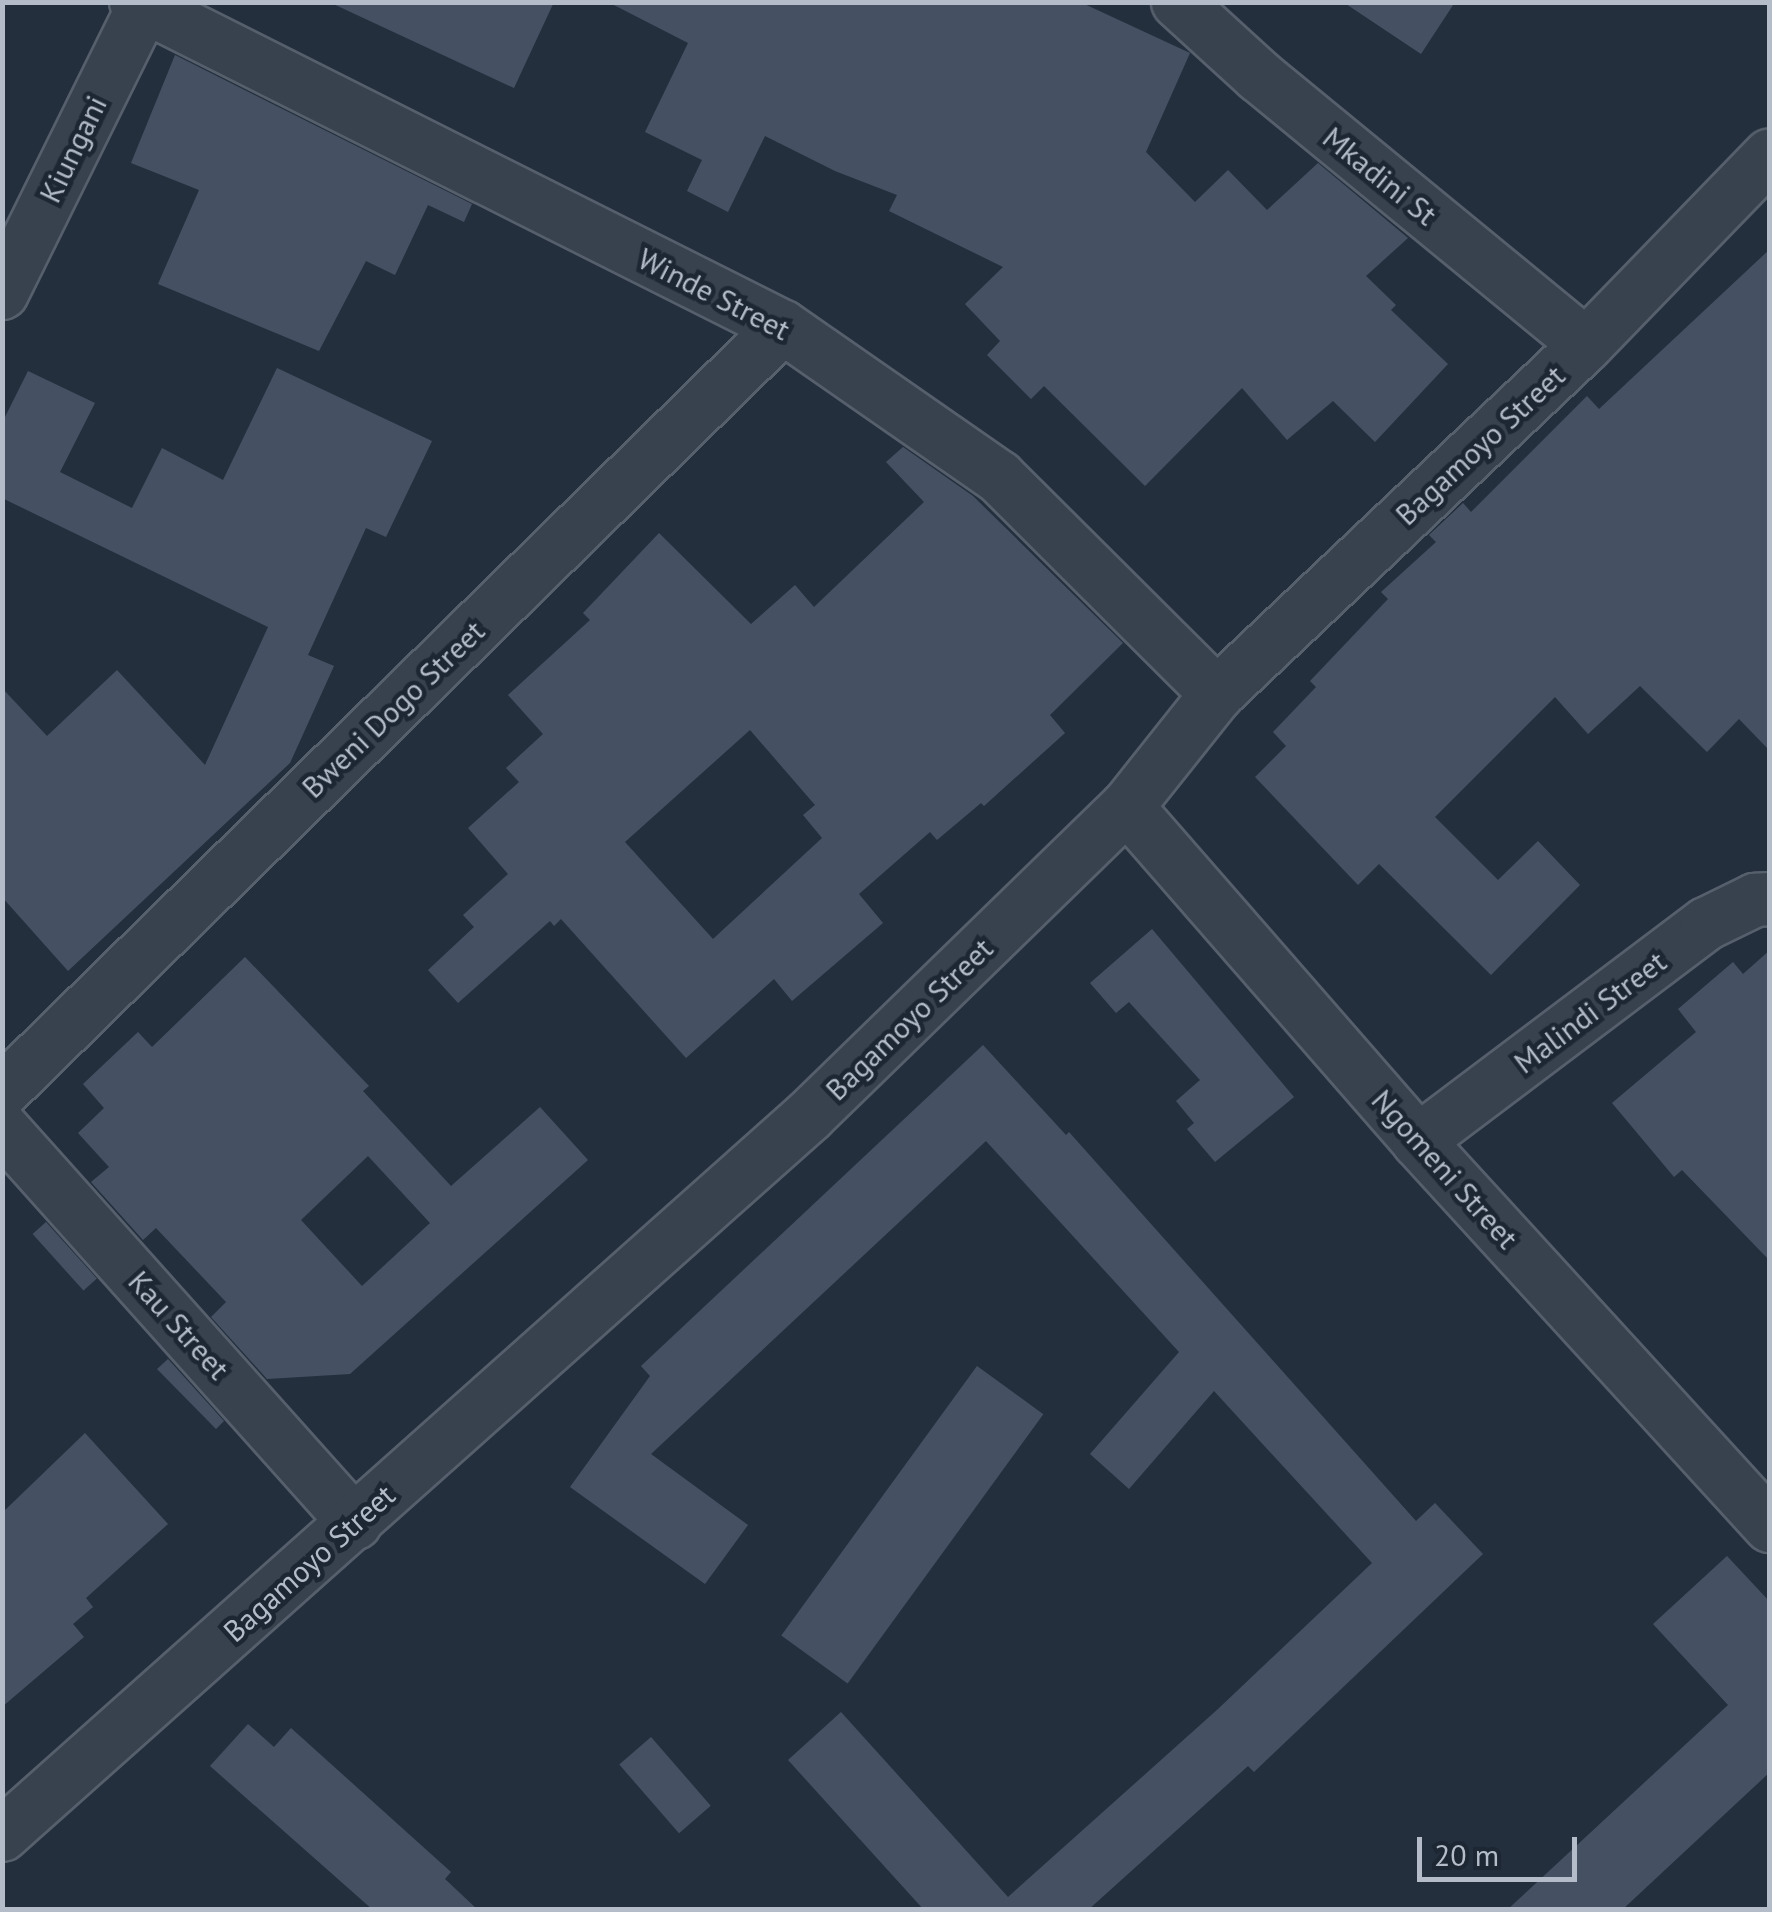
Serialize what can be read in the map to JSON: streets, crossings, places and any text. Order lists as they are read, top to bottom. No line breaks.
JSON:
{"streets":{"street":["Kiungani","Mkadini St","Winde Street","Bagamoyo Street","Bweni Dogo Street","Malindi Street","Ngomeni Street","Kau Street"]},"crossings":[["Kiungani","Winde Street"],["Mkadini St","Bagamoyo Street"],["Winde Street","Bagamoyo Street"],["Winde Street","Bweni Dogo Street"],["Bagamoyo Street","Ngomeni Street"],["Bagamoyo Street","Kau Street"],["Malindi Street","Ngomeni Street"]],"scale_bar":"20 m"}
